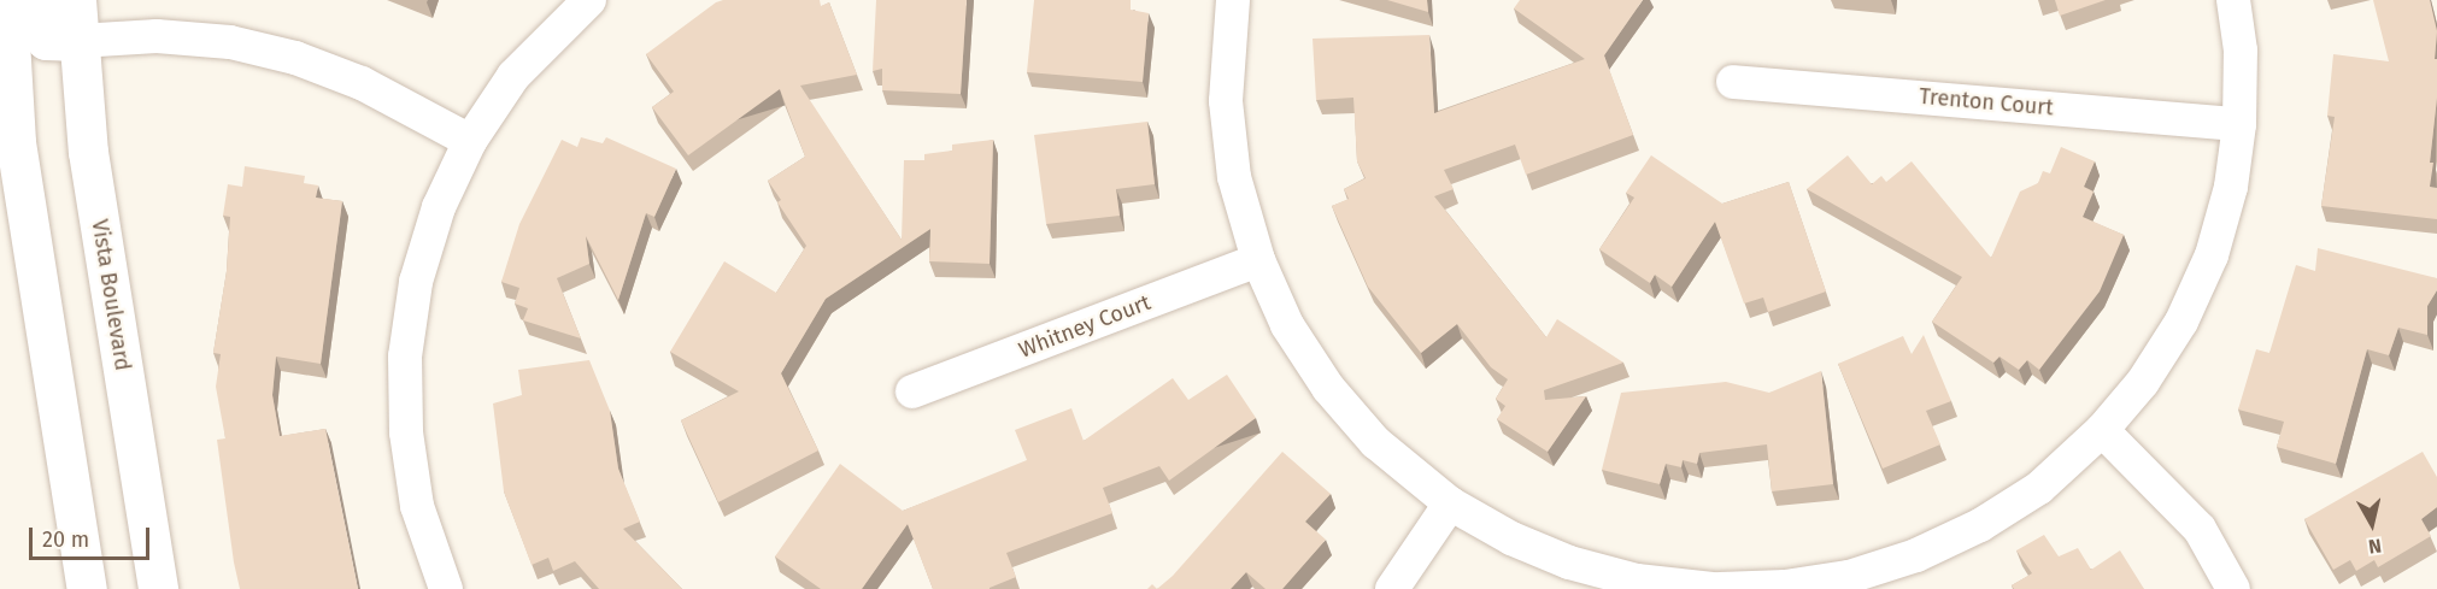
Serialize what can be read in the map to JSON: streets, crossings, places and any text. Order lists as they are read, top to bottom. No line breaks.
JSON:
{"streets":{"main road":["Vista Boulevard"],"street":["Trenton Court","Whitney Court"]},"scale_bar":"20 m","north":"bottom"}
